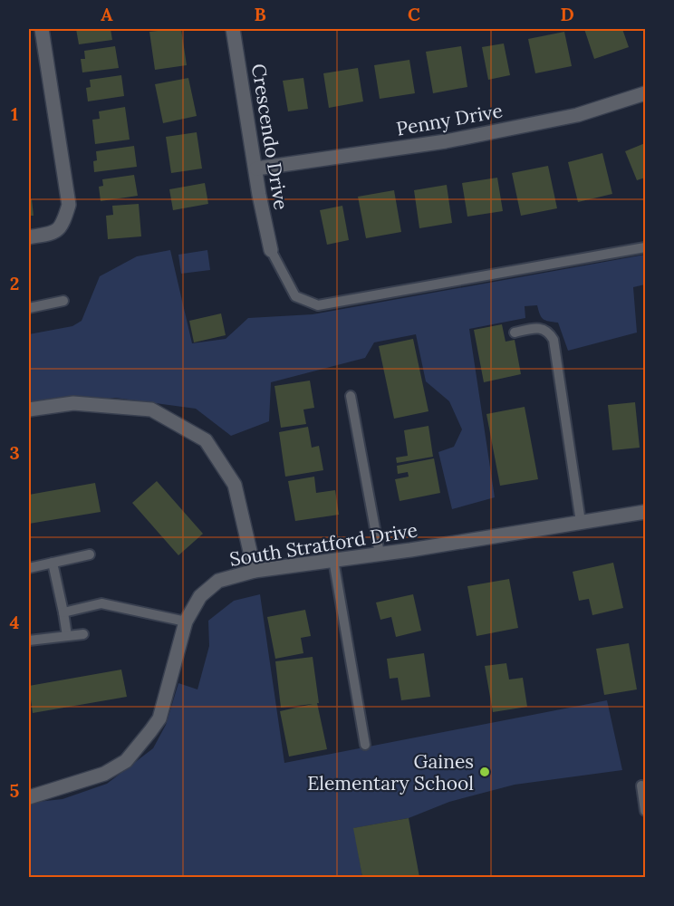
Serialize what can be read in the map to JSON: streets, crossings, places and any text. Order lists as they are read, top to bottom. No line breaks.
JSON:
{"streets":{"street":["Penny Drive","Crescendo Drive","South Stratford Drive"]},"crossings":[["Penny Drive","Crescendo Drive"]],"places":["Gaines Elementary School"],"grid":{"columns":["A","B","C","D"],"rows":["1","2","3","4","5"]}}
